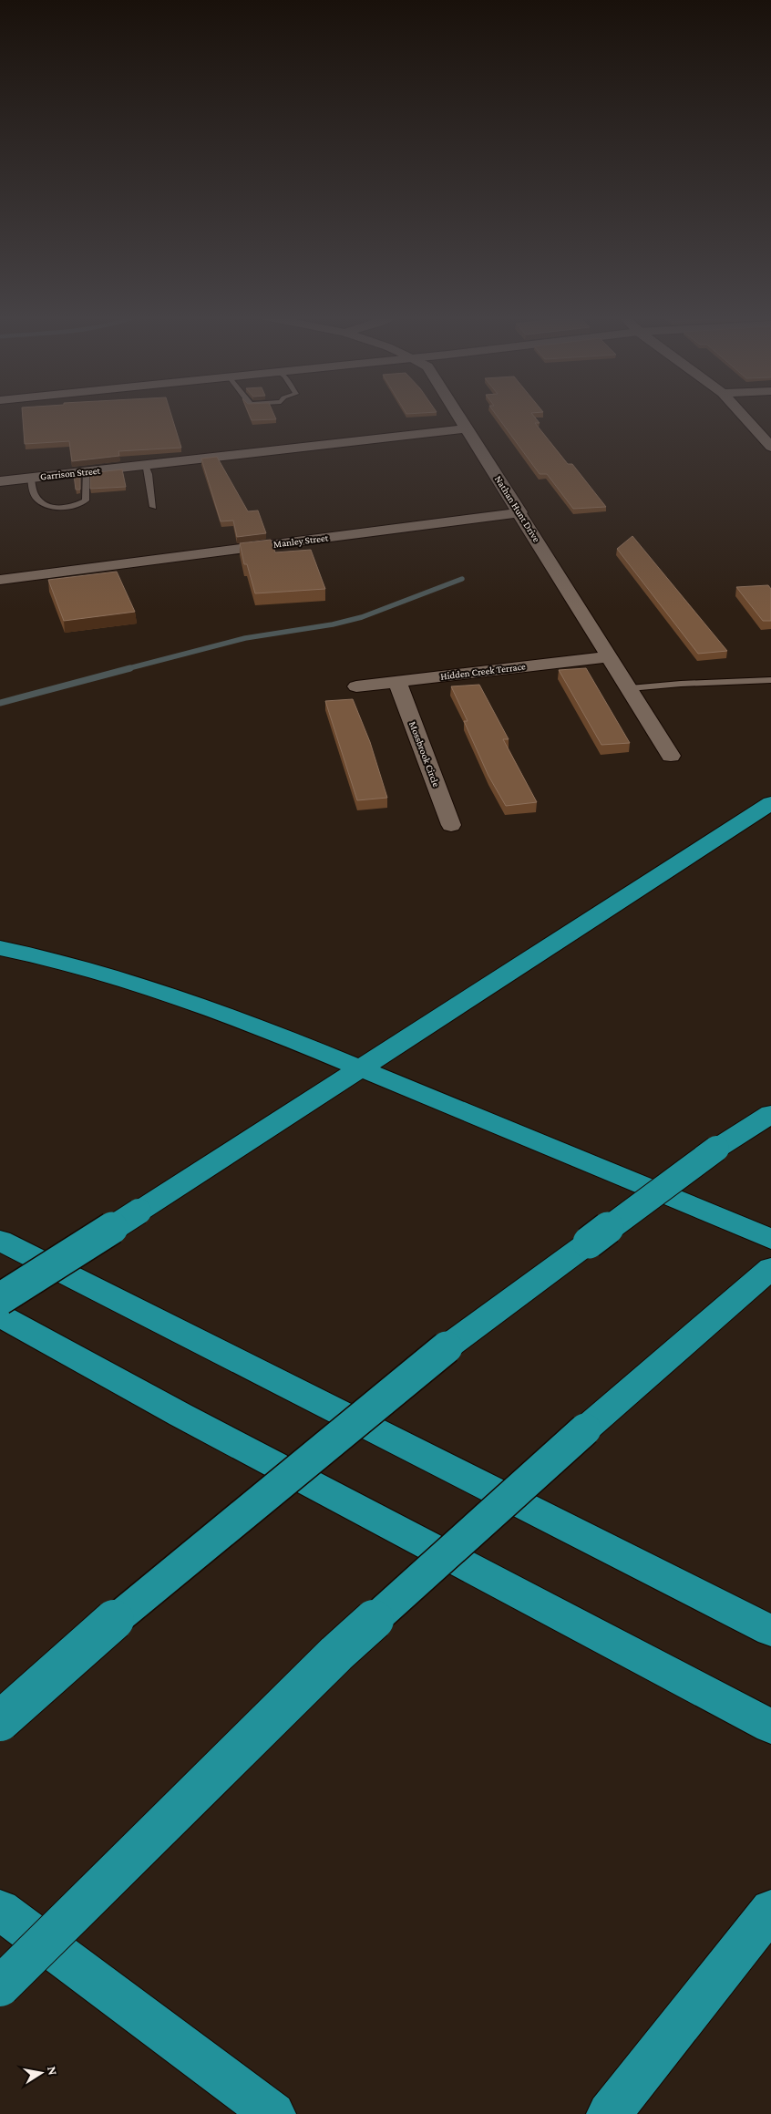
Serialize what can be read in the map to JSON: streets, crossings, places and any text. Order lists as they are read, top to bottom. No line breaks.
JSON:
{"streets":{"street":["Garrison Street","Nathan Hunt Drive","Manley Street","Hidden Creek Terrace","Mossbrook Circle"]},"crossings":[["Garrison Street","Nathan Hunt Drive"],["Nathan Hunt Drive","Manley Street"],["Nathan Hunt Drive","Hidden Creek Terrace"],["Hidden Creek Terrace","Mossbrook Circle"]],"north":"right"}
